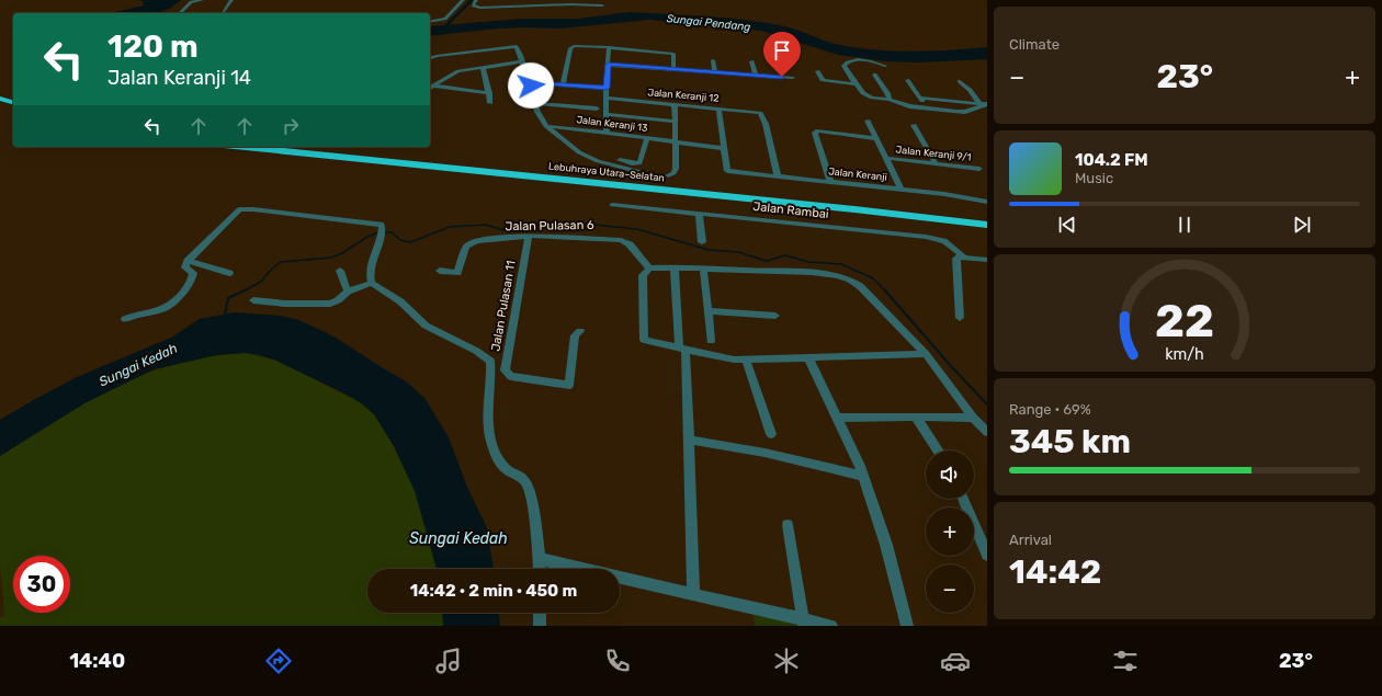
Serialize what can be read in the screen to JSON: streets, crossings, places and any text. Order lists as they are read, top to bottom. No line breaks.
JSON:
{"streets":{"highway":["Lebuhraya Utara–Selatan"],"street":["Jalan Keranji 12","Jalan Keranji 13","Jalan Keranji 9/1","Jalan Keranji","Jalan Rambai","Jalan Pulasan 6","Jalan Pulasan 11"]},"crossings":[["Jalan Keranji 12","Jalan Keranji"],["Jalan Keranji 13","Jalan Keranji"],["Jalan Pulasan 6","Jalan Pulasan 11"]],"water":["Sungai Pendang","Sungai Kedah"],"page":{"tile":["Climate",["Range · 69%","345 km"],["Arrival","14:42"]],"turn":["120 m","Jalan Keranji 14"],"heat":["−","23°","+"],"song":["104.2 FM","Music"],"map_buttons":["+","−"],"limit":"30","trip":"14:42 · 2 min · 450 m","tabs":["14:40","23°"],"gauge":["22","km/h"]}}
